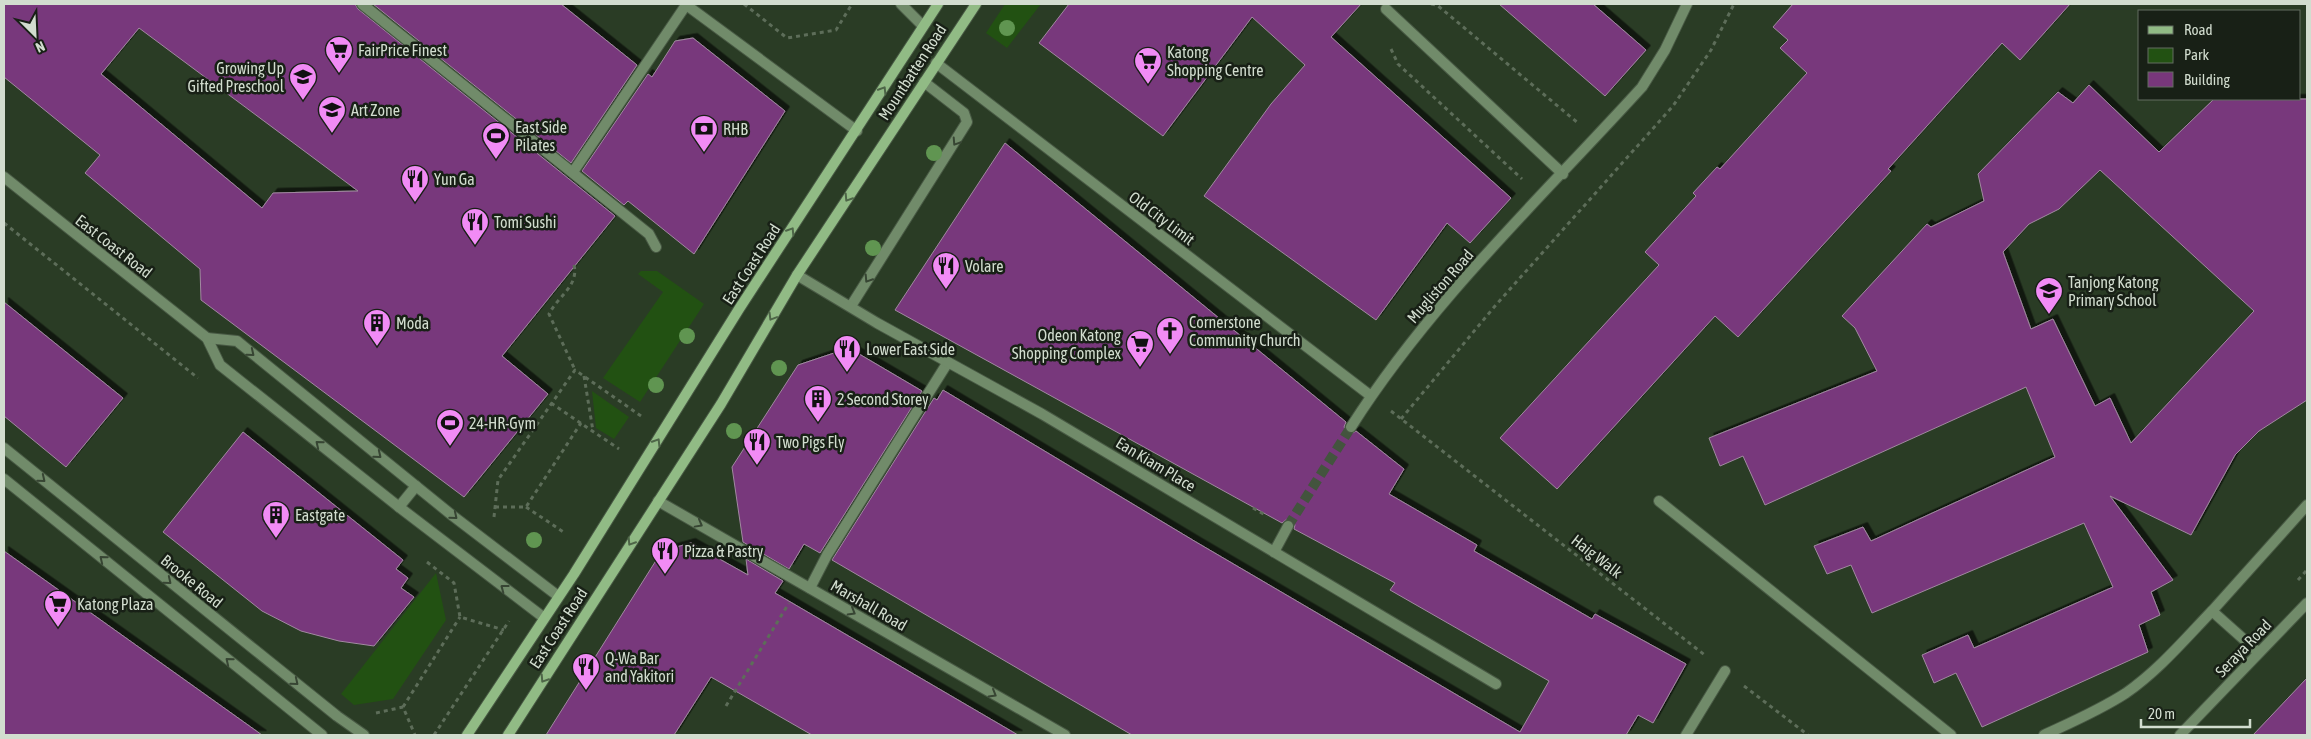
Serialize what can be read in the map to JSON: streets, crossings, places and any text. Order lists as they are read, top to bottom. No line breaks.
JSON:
{"streets":{"main road":["Mountbatten Road","East Coast Road"],"street":["Old City Limit","Mugliston Road","Ean Kiam Place","Brooke Road","Marshall Road","Seraya Road"],"path":["Haig Walk"]},"crossings":[["Mountbatten Road","Old City Limit"],["Mountbatten Road","East Coast Road"],["Old City Limit","Mugliston Road"],["Old City Limit","Haig Walk"],["East Coast Road","Ean Kiam Place"],["East Coast Road","Marshall Road"],["Mugliston Road","Haig Walk"]],"one_way":["Marshall Road"],"places":{"supermarket":["FairPrice Finest","Katong Shopping Centre","Odeon Katong Shopping Complex","Katong Plaza"],"school or university":["Growing Up Gifted Preschool","Art Zone","Tanjong Katong Primary School"],"bank":["RHB"],"sports":["East Side Pilates","24-HR-Gym"],"restaurant":["Yun Ga","Tomi Sushi","Volare","Lower East Side","Two Pigs Fly","Pizza & Pastry","Q-Wa Bar and Yakitori"],"building":["Moda","2 Second Storey","Eastgate"],"church":["Cornerstone Community Church"]},"legend":["Road","Park","Building"],"scale_bar":"20 m","north":"bottom right"}
